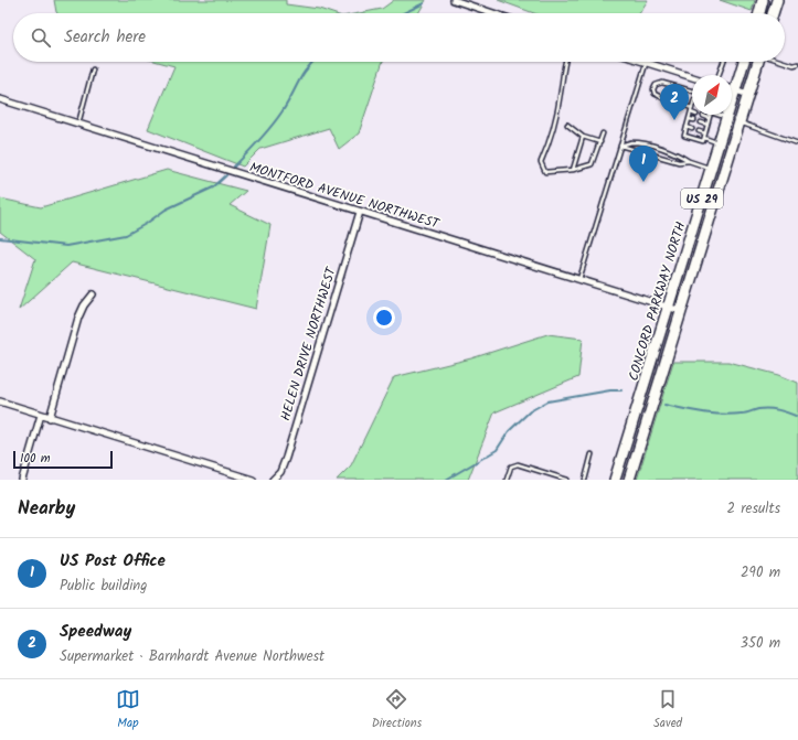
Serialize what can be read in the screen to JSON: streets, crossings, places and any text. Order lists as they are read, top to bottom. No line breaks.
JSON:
{"streets":{"highway":["US 29","CONCORD PARKWAY NORTH"],"street":["MONTFORD AVENUE NORTHWEST","HELEN DRIVE NORTHWEST"]},"crossings":[["MONTFORD AVENUE NORTHWEST","CONCORD PARKWAY NORTH"],["MONTFORD AVENUE NORTHWEST","HELEN DRIVE NORTHWEST"]],"scale_bar":"100 m","north":"top right","page":{"search":"Search here","pins":["2","1"],"scale":"100 m","heading":["Nearby","2 results"],"list":[{"mark":"1","name":"US Post Office","note":"Public building","value":"290 m"},{"mark":"2","name":"Speedway","note":"Supermarket · Barnhardt Avenue Northwest","value":"350 m"}],"nav":["Map","Directions","Saved"]}}
